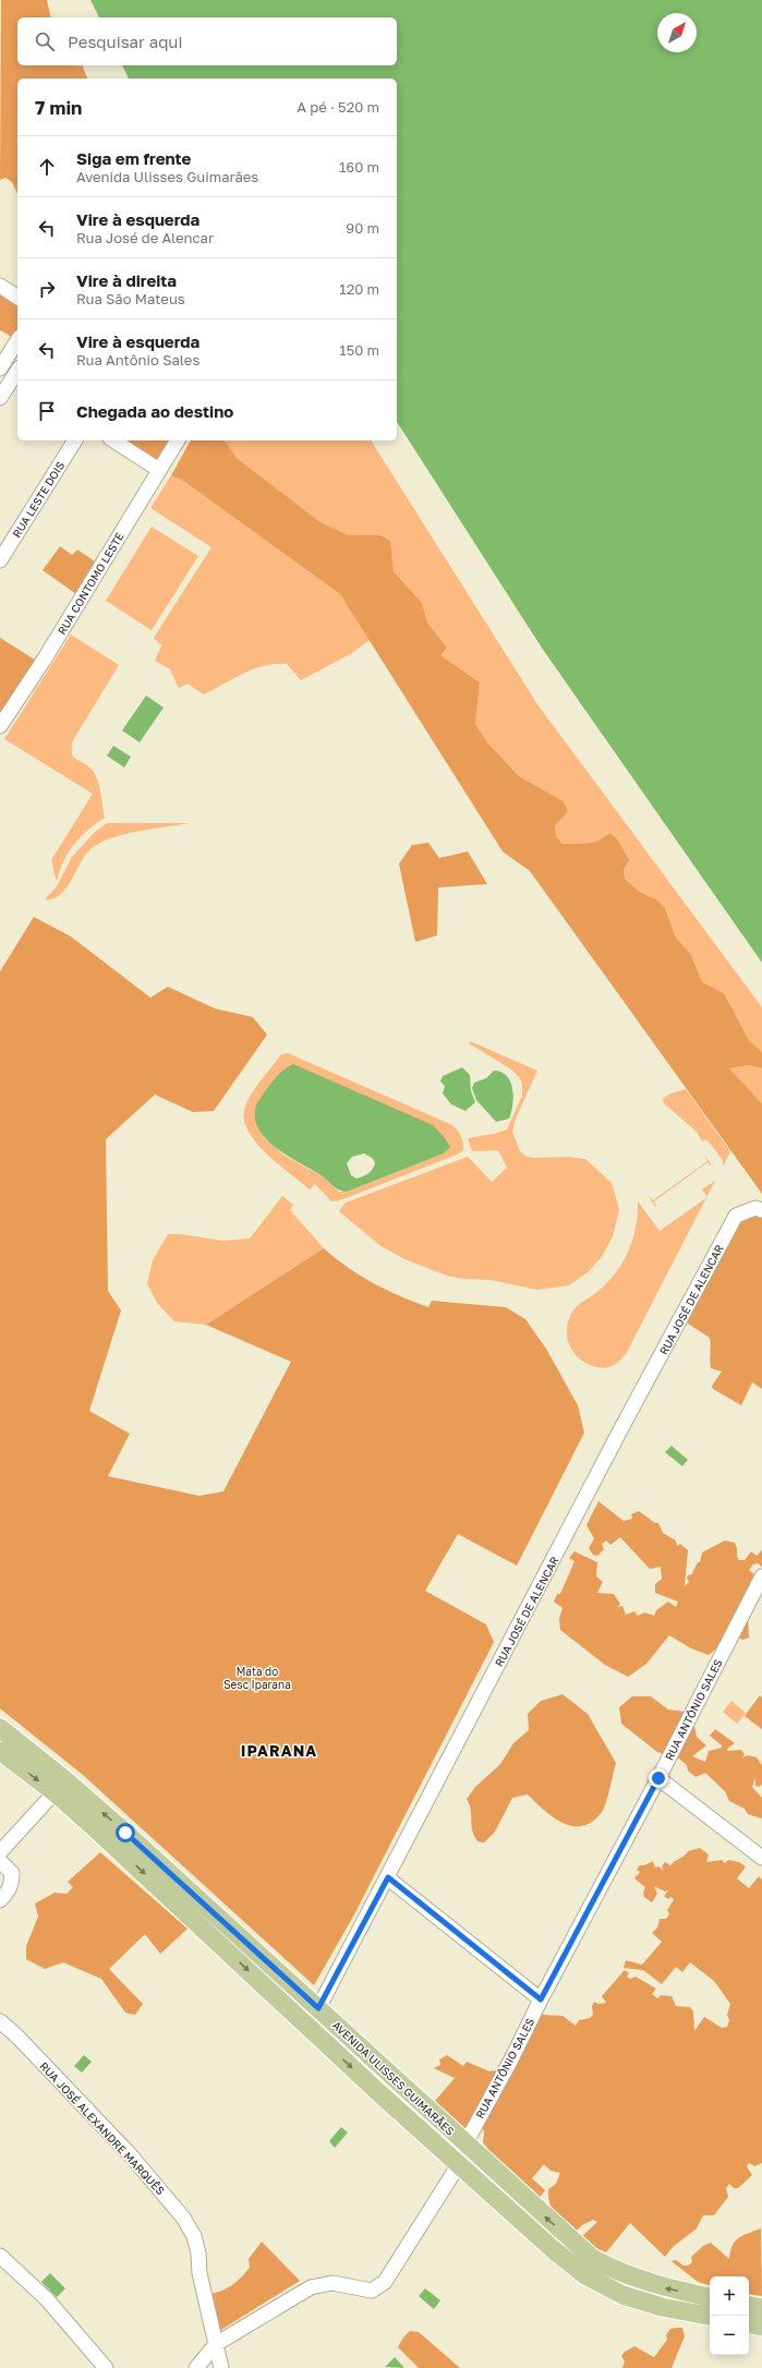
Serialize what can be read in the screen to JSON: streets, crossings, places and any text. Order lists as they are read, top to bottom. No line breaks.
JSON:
{"streets":{"main road":["AVENIDA ULISSES GUIMARÃES"],"street":["RUA LESTE DOIS","RUA CONTOMO LESTE","RUA JOSÉ DE ALENCAR","RUA ANTÔNIO SALES","RUA JOSÉ ALEXANDRE MARQUÊS"]},"crossings":[["RUA JOSÉ DE ALENCAR","AVENIDA ULISSES GUIMARÃES"],["RUA ANTÔNIO SALES","AVENIDA ULISSES GUIMARÃES"]],"districts":["IPARANA"],"parks":["Mata do Sesc Iparana"],"north":"top right","page":{"search":"Pesquisar aqui","heading":["7 min","A pé · 520 m"],"list":[["Siga em frente","Avenida Ulisses Guimarães","160 m"],["Vire à esquerda","Rua José de Alencar","90 m"],["Vire à direita","Rua São Mateus","120 m"],["Vire à esquerda","Rua Antônio Sales","150 m"],"Chegada ao destino"],"map_buttons":["+","−"]}}
